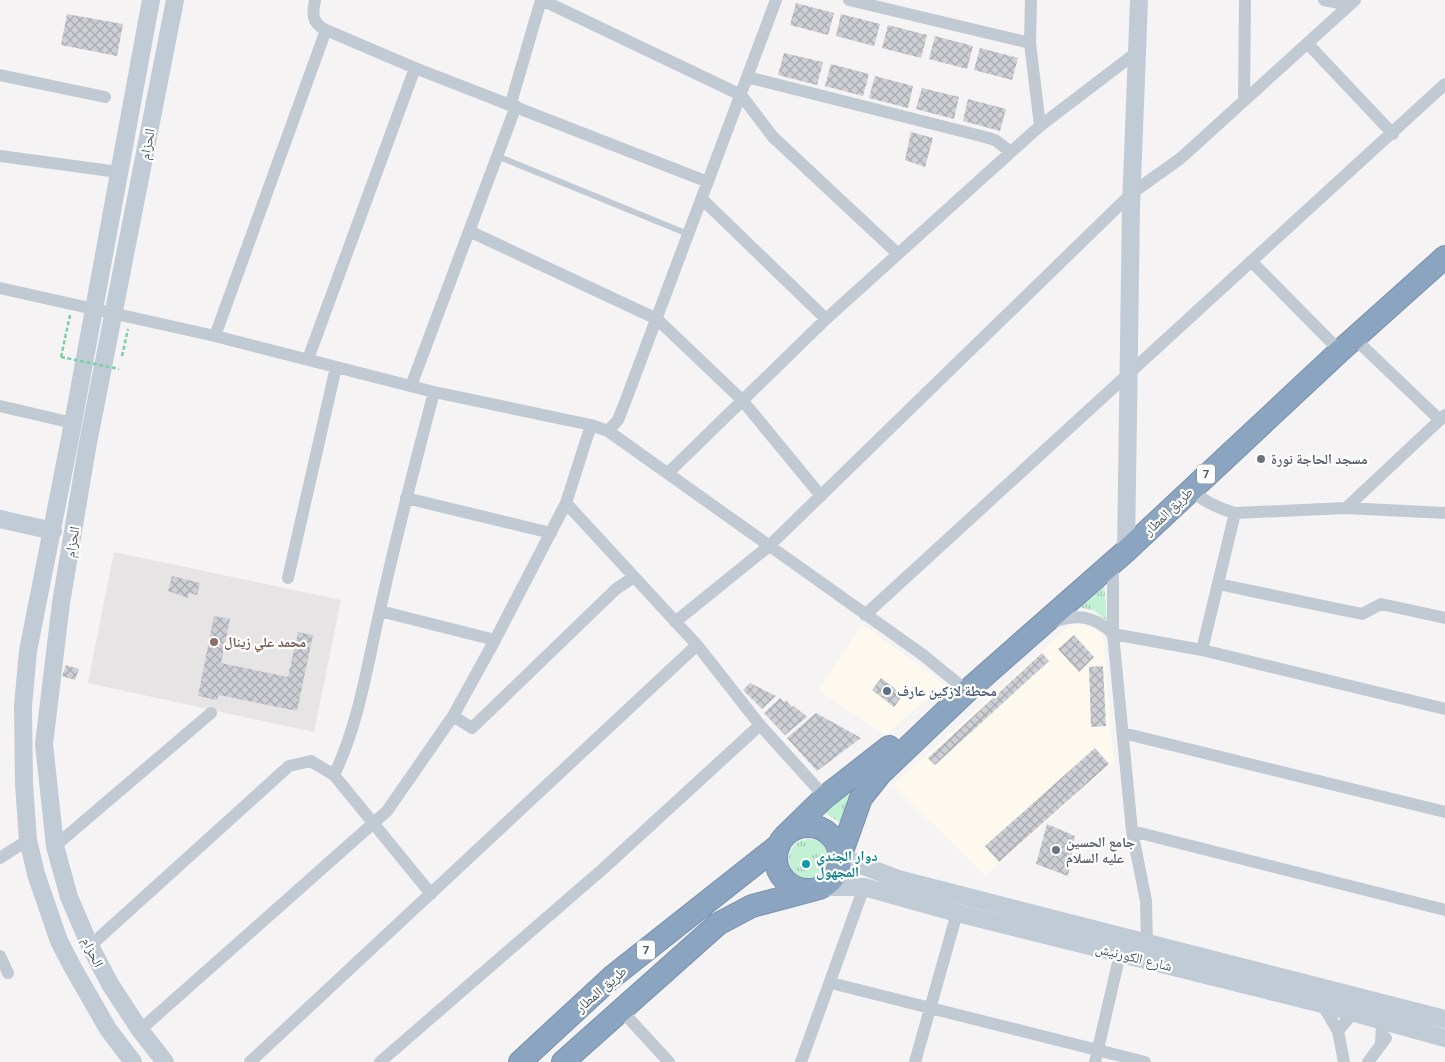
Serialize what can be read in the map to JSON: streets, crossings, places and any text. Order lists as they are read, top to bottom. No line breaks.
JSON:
{"streets":{"highway":["7","طريق المطار"],"main road":["الحزام","شارع الكورنيش"]},"crossings":[["7","طريق المطار"],["7","شارع الكورنيش"],["طريق المطار","شارع الكورنيش"]],"places":["مسجد الحاجة نورة","محمد علي زينال","محطة لازكين عارف","جامع الحسين عليه السلام","دوار الجندي المجهول"]}
